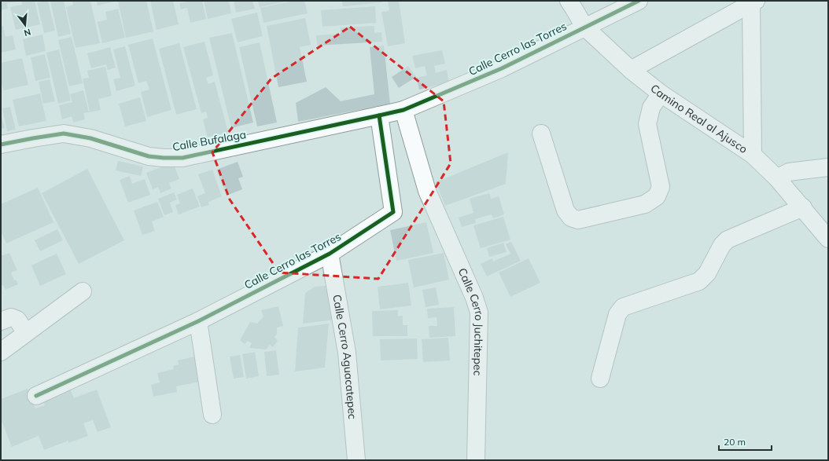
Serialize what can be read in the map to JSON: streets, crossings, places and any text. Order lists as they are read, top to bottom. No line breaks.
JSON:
{"streets":{"street":["Calle Cerro las Torres","Camino Real al Ajusco","Calle Bufalaga","Calle Cerro Juchitepec","Calle Cerro Aguacatepec"]},"crossings":[["Calle Cerro las Torres","Camino Real al Ajusco"],["Calle Cerro las Torres","Calle Bufalaga"],["Calle Cerro las Torres","Calle Cerro Juchitepec"],["Calle Cerro las Torres","Calle Cerro Aguacatepec"],["Calle Bufalaga","Calle Cerro Juchitepec"]],"scale_bar":"20 m","north":"bottom"}
